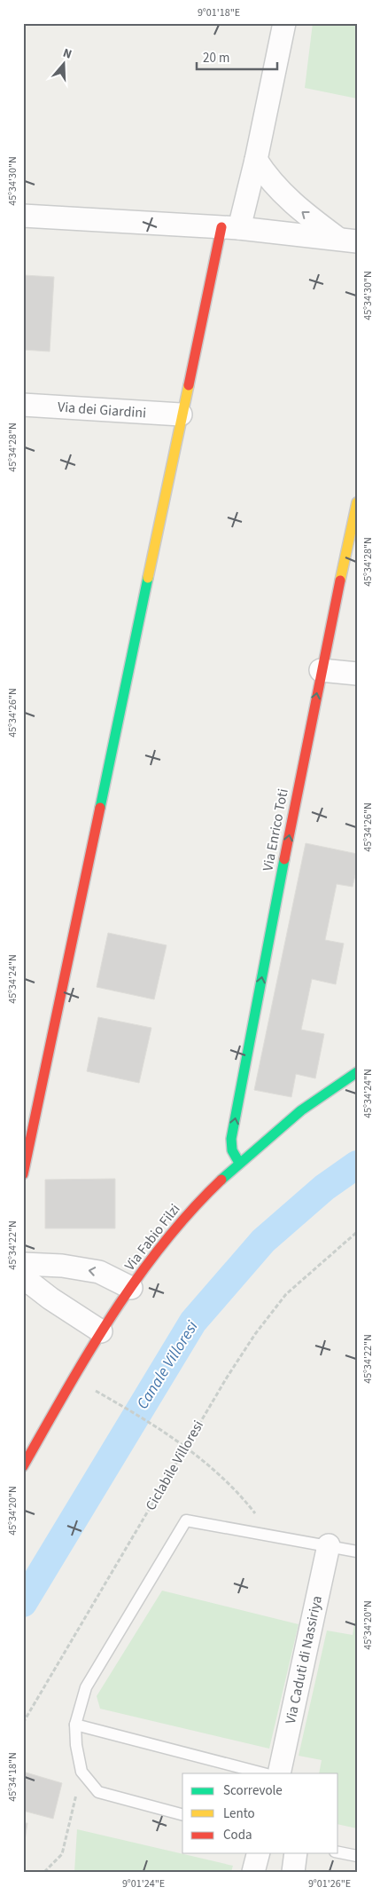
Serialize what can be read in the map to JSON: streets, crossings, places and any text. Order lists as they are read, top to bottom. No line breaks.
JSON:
{"streets":{"street":["Via dei Giardini","Via Enrico Toti","Via Fabio Filzi","Via Caduti di Nassiriya"],"path":["Ciclabile Villoresi"]},"crossings":[["Via Enrico Toti","Via Fabio Filzi"]],"one_way":["Via Enrico Toti"],"water":["Canale Villoresi"],"legend":["Scorrevole","Lento","Coda"],"scale_bar":"20 m","north":"top","coordinates":["9°01'18\"E","45°34'30\"N","45°34'28\"N","45°34'26\"N","45°34'24\"N","45°34'22\"N","45°34'20\"N","45°34'18\"N","9°01'24\"E","9°01'26\"E"]}
